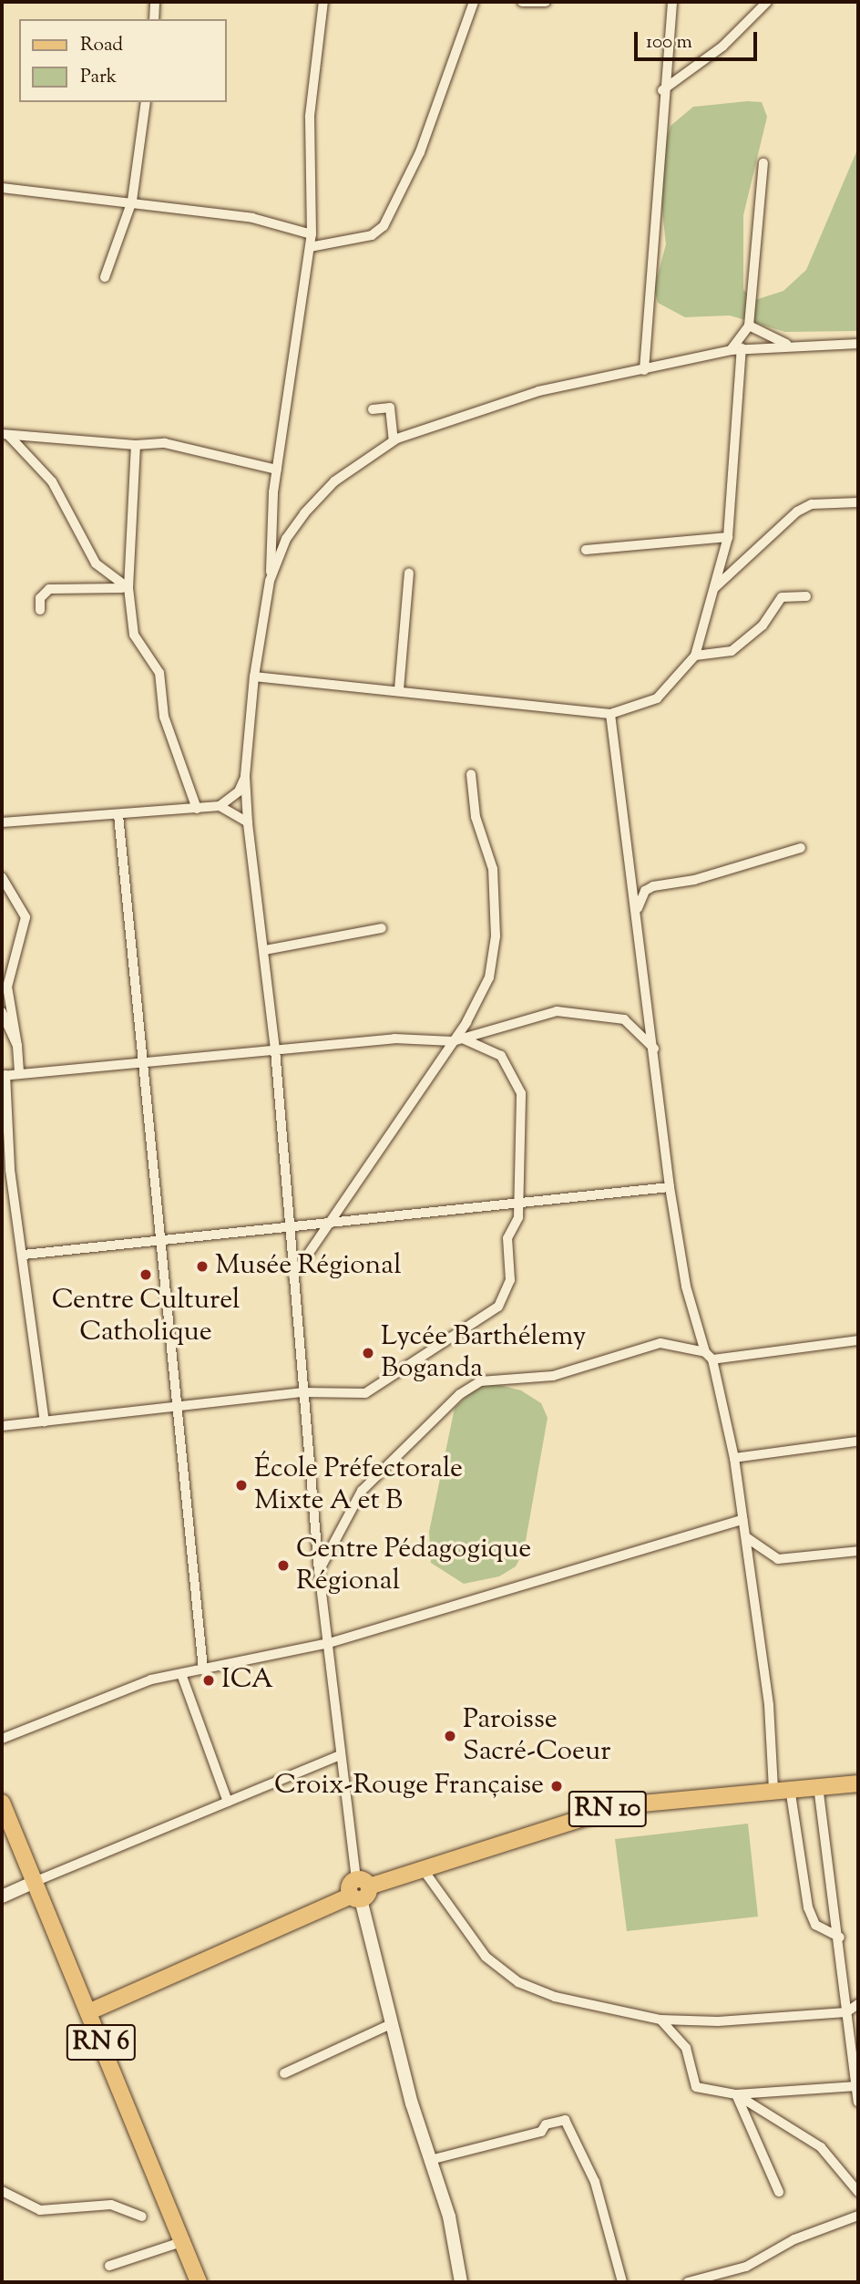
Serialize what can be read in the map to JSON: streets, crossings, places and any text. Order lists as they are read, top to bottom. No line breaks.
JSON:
{"streets":{"main road":["RN 10","RN 6"]},"crossings":[["RN 10","RN 6"]],"places":["Musée Régional","Centre Culturel Catholique","Lycée Barthélemy Boganda","École Préfectorale Mixte A et B","Centre Pédagogique Régional","ICA","Paroisse Sacré-Coeur","Croix-Rouge Française"],"legend":["Road","Park"],"scale_bar":"100 m"}
